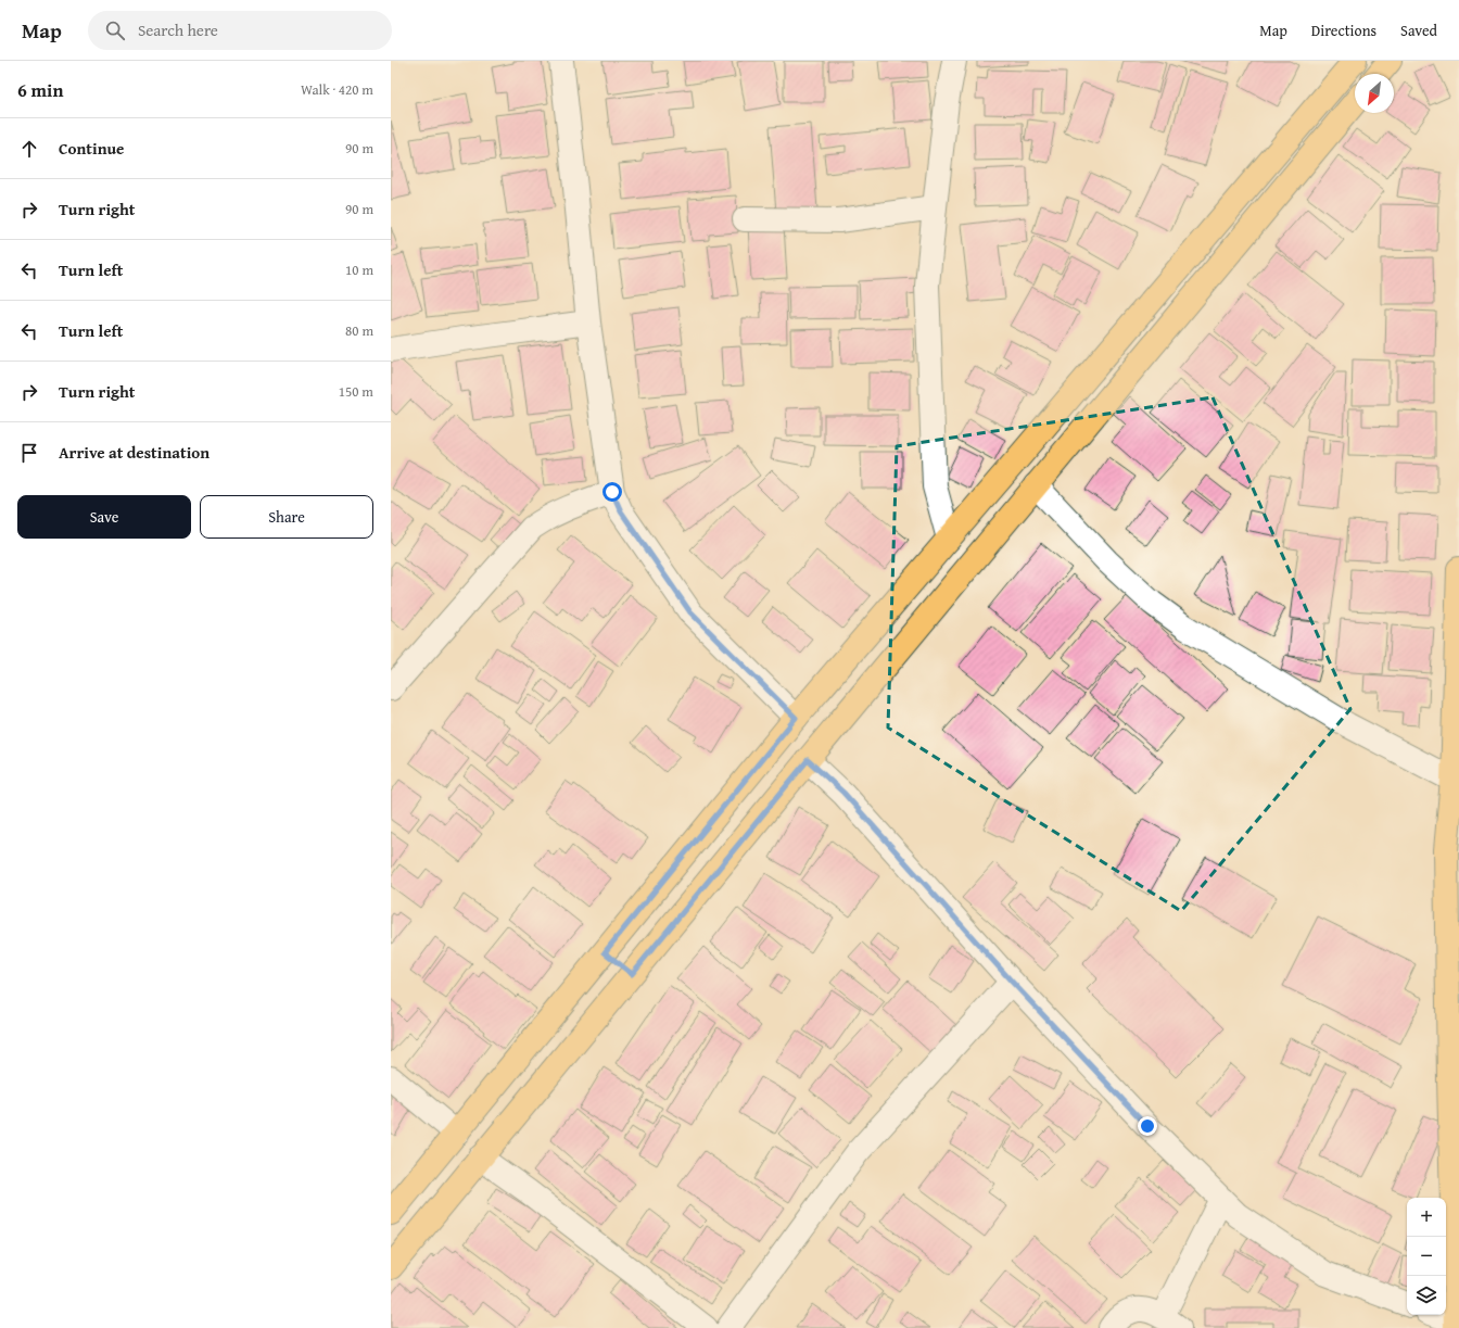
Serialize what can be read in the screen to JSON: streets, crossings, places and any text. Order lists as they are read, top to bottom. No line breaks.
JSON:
{"north":"bottom left","page":{"header":"Map","search":"Search here","nav":["Map","Directions","Saved"],"heading":["6 min","Walk · 420 m"],"list":[["Continue","90 m"],["Turn right","90 m"],["Turn left","10 m"],["Turn left","80 m"],["Turn right","150 m"],"Arrive at destination"],"buttons":["Save","Share"],"map_buttons":["+","−"]}}
